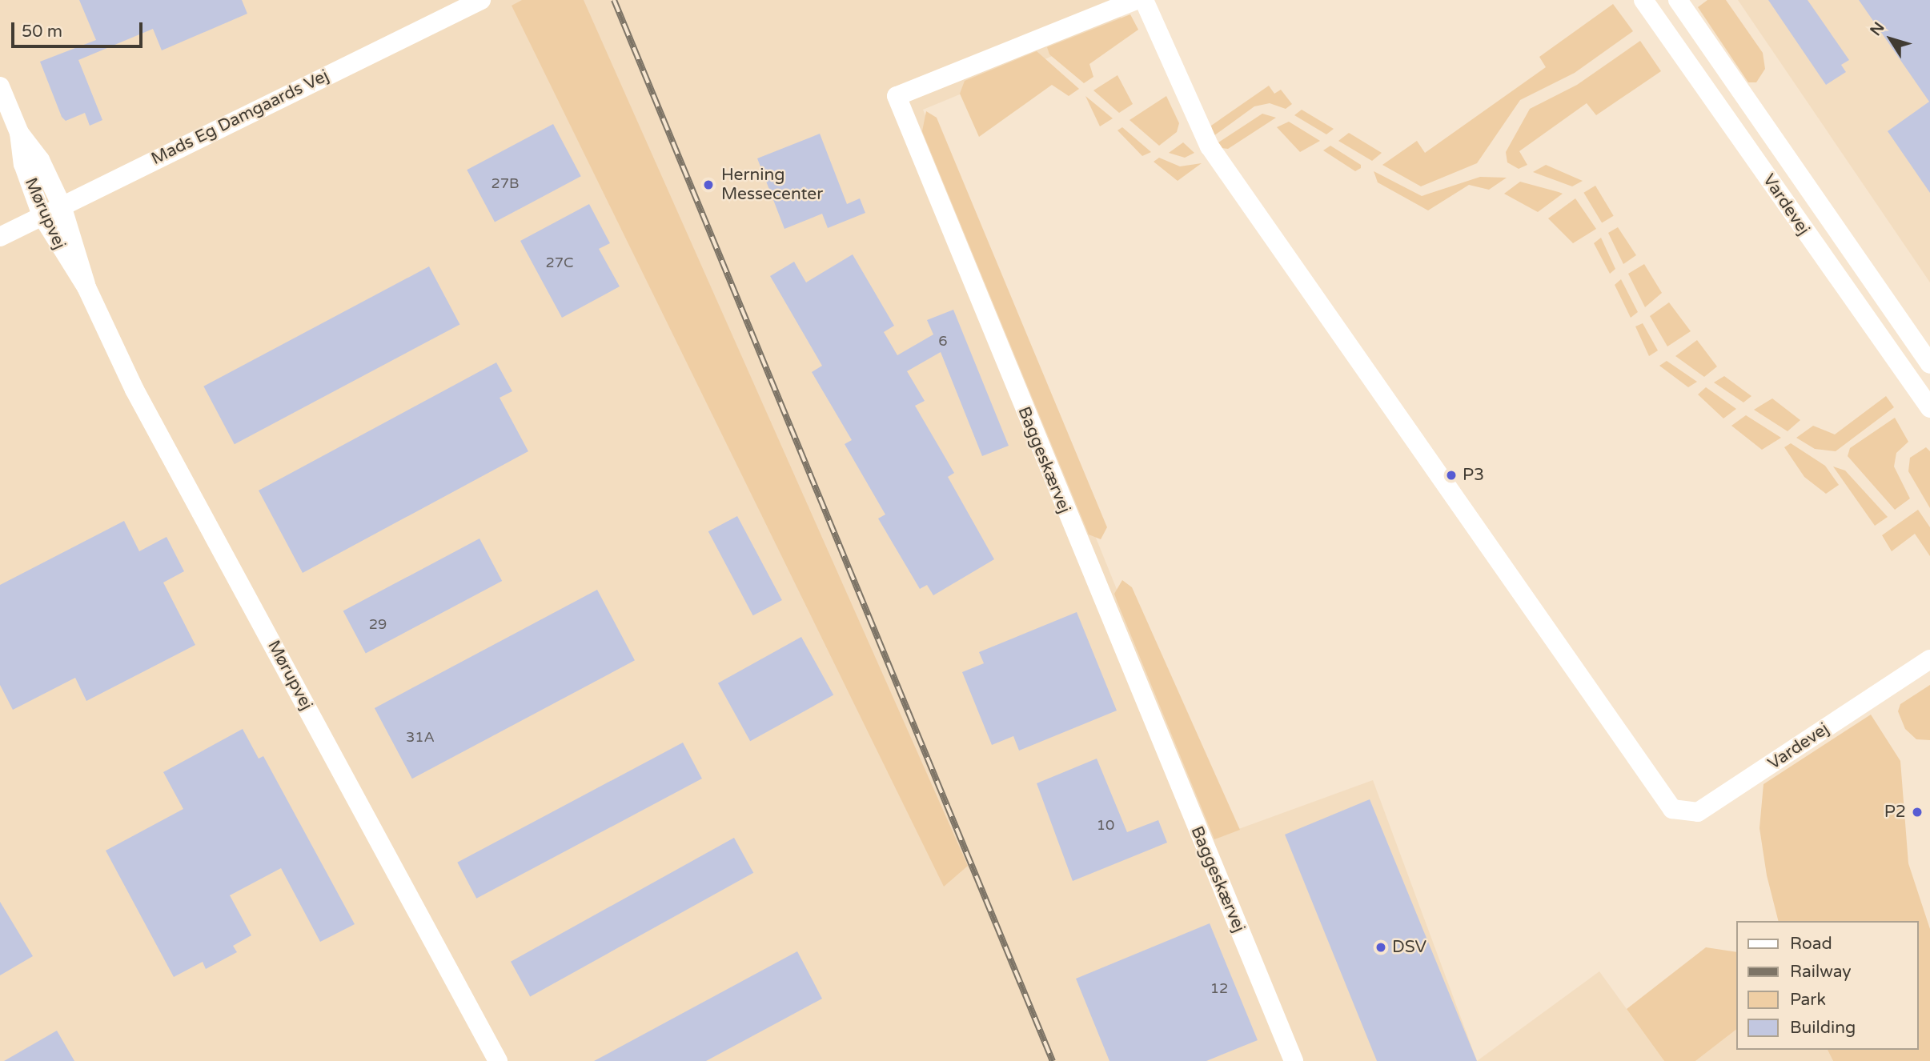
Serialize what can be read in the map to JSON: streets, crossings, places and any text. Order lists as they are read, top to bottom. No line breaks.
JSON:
{"streets":{"street":["Mads Eg Damgaards Vej","Vardevej","Mørupvej","Baggeskærvej"]},"crossings":[["Mads Eg Damgaards Vej","Mørupvej"]],"places":["Herning Messecenter","P3","P2","DSV"],"house_numbers":["27B","27C","6","29","31A","10","12"],"legend":["Road","Railway","Park","Building"],"scale_bar":"50 m","north":"top left"}
